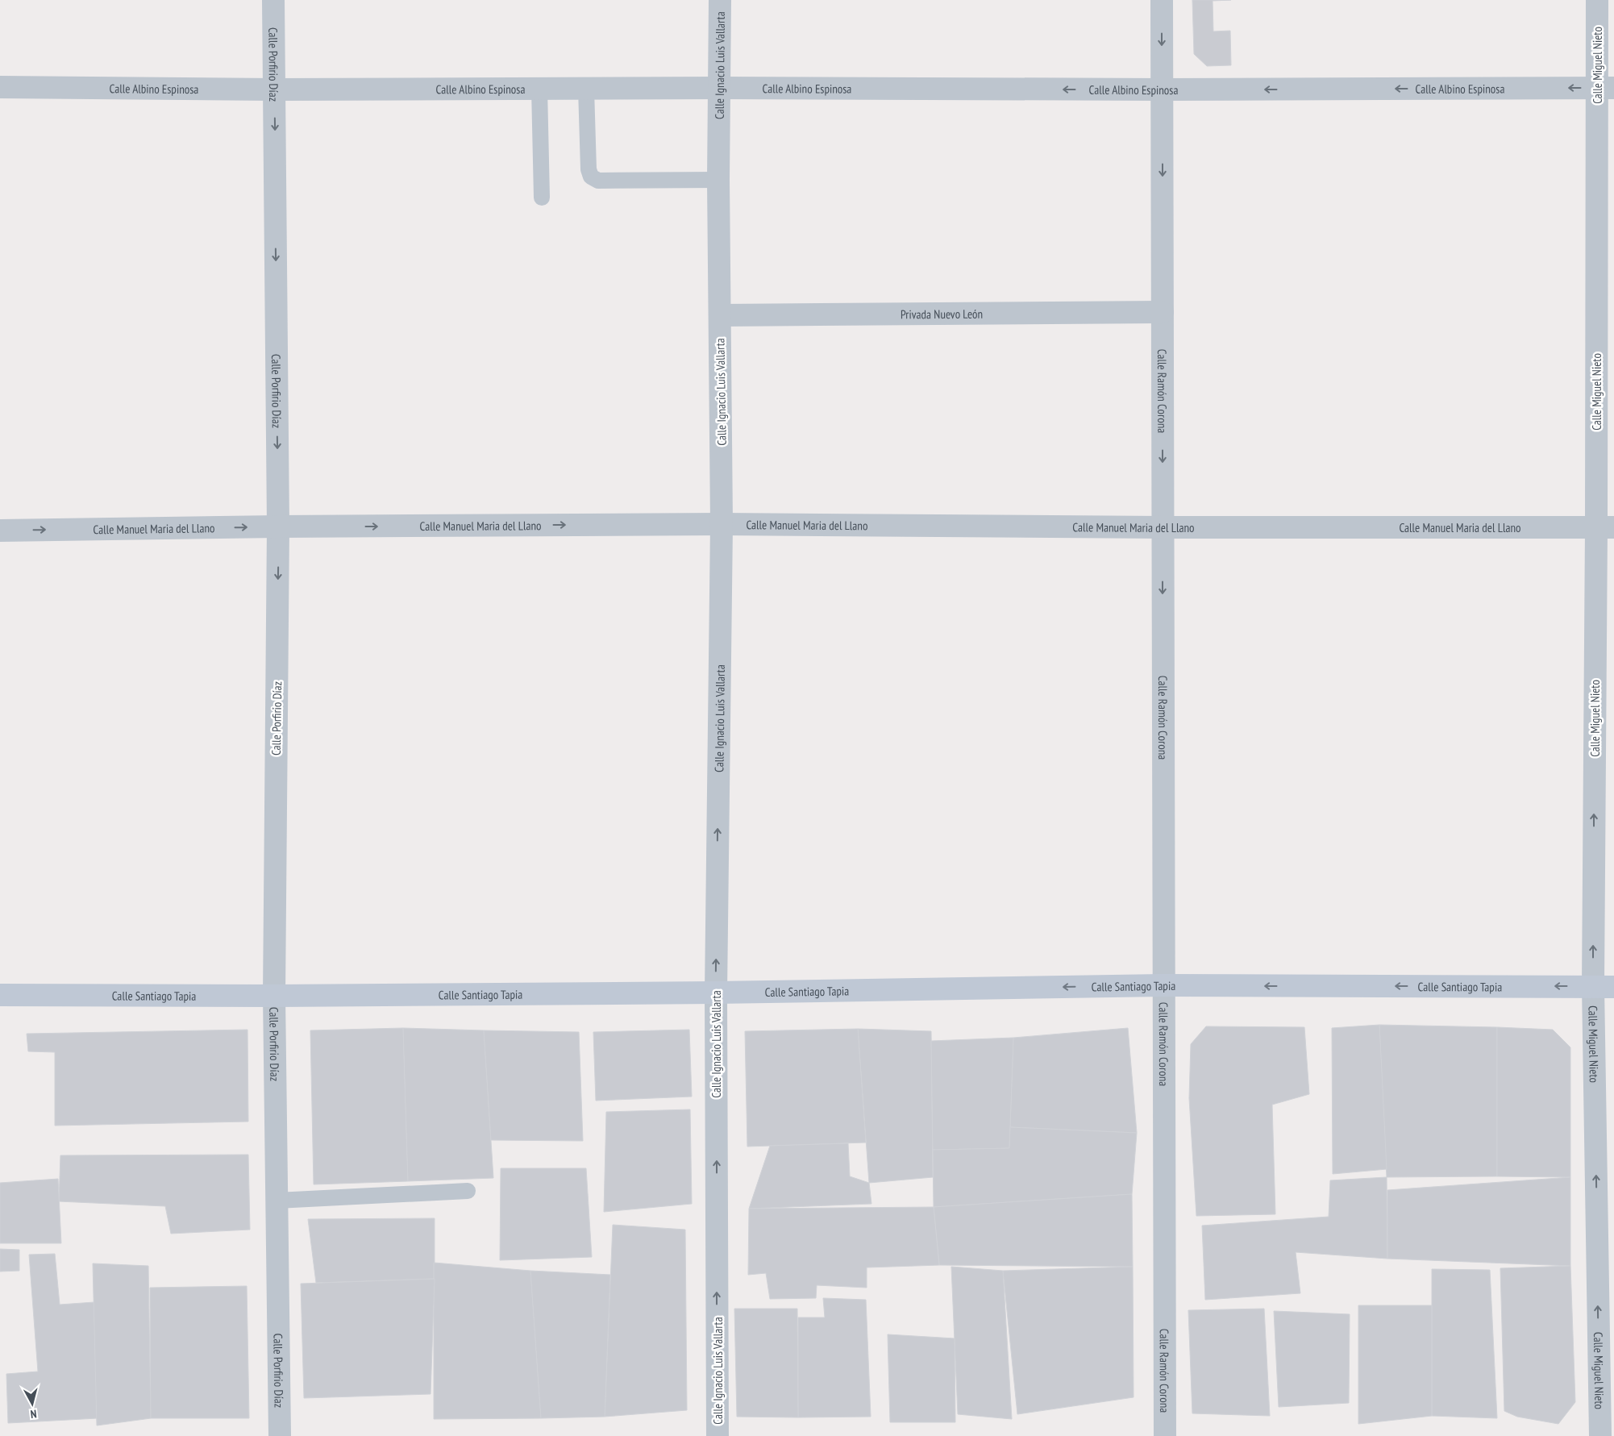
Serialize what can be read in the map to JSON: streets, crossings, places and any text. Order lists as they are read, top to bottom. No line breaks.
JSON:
{"streets":{"street":["Calle Porfirio Díaz","Calle Ignacio Luis Vallarta","Calle Miguel Nieto","Calle Albino Espinosa","Privada Nuevo León","Calle Ramón Corona","Calle Manuel Maria del Llano","Calle Santiago Tapia"]},"crossings":[["Calle Porfirio Díaz","Calle Albino Espinosa"],["Calle Porfirio Díaz","Calle Manuel Maria del Llano"],["Calle Porfirio Díaz","Calle Santiago Tapia"],["Calle Ignacio Luis Vallarta","Calle Albino Espinosa"],["Calle Ignacio Luis Vallarta","Privada Nuevo León"],["Calle Ignacio Luis Vallarta","Calle Manuel Maria del Llano"],["Calle Ignacio Luis Vallarta","Calle Santiago Tapia"],["Calle Miguel Nieto","Calle Albino Espinosa"],["Calle Miguel Nieto","Calle Manuel Maria del Llano"],["Calle Miguel Nieto","Calle Santiago Tapia"],["Calle Albino Espinosa","Calle Ramón Corona"],["Privada Nuevo León","Calle Ramón Corona"],["Calle Ramón Corona","Calle Manuel Maria del Llano"],["Calle Ramón Corona","Calle Santiago Tapia"]],"one_way":["Calle Porfirio Díaz","Calle Ignacio Luis Vallarta","Calle Miguel Nieto","Calle Albino Espinosa","Calle Ramón Corona","Calle Manuel Maria del Llano","Calle Santiago Tapia"],"north":"bottom"}
